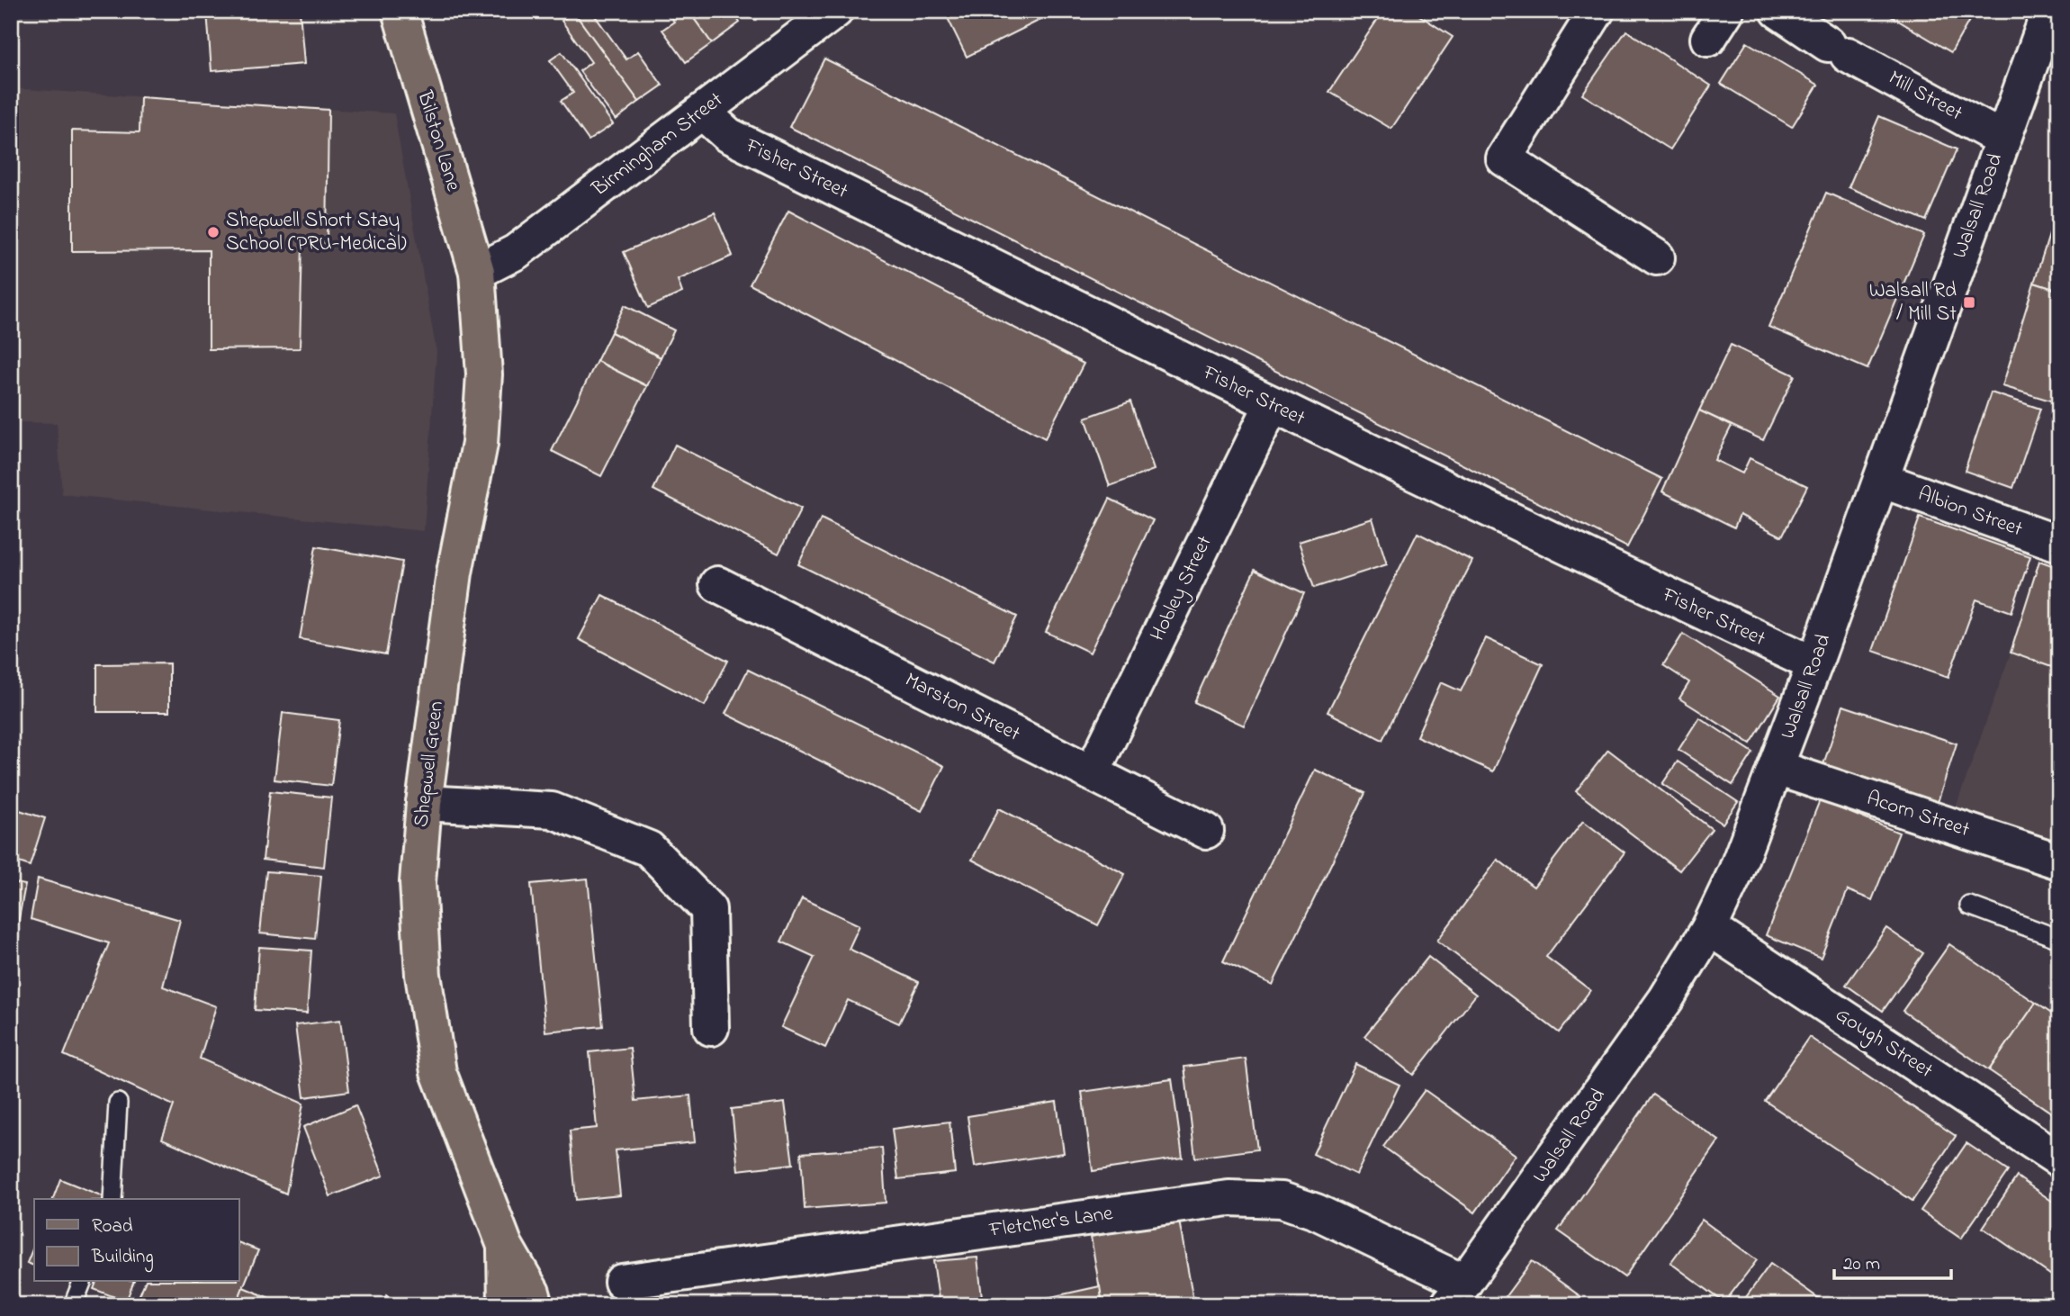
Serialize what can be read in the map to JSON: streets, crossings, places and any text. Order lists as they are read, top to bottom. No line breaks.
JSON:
{"streets":{"main road":["Bilston Lane","Shepwell Green"],"street":["Mill Street","Birmingham Street","Fisher Street","Walsall Road","Albion Street","Hobley Street","Marston Street","Acorn Street","Gough Street","Fletcher's Lane"]},"crossings":[["Mill Street","Walsall Road"],["Bilston Lane","Birmingham Street"],["Bilston Lane","Shepwell Green"],["Birmingham Street","Fisher Street"],["Birmingham Street","Shepwell Green"],["Fisher Street","Walsall Road"],["Fisher Street","Hobley Street"],["Walsall Road","Albion Street"],["Walsall Road","Acorn Street"],["Walsall Road","Gough Street"],["Walsall Road","Fletcher's Lane"],["Hobley Street","Marston Street"]],"places":{"other":["Shepwell Short Stay School (PRU-Medical)"],"transit":["Walsall Rd / Mill St"]},"legend":["Road","Building"],"scale_bar":"20 m"}
